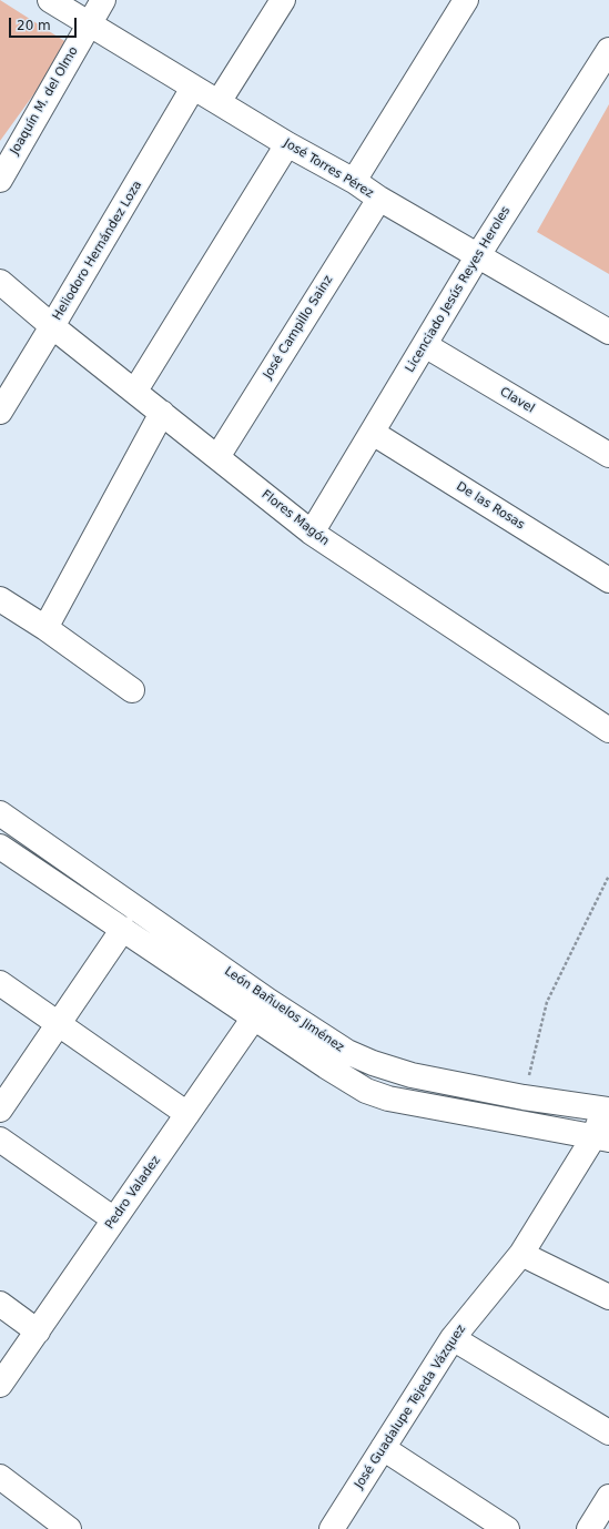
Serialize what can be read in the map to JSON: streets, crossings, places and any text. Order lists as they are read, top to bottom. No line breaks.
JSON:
{"streets":{"street":["Joaquín M. del Olmo","José Torres Pérez","Heliodoro Hernández Loza","Licenciado Jesús Reyes Heroles","José Campillo Sainz","Clavel","De las Rosas","Flores Magón","León Bañuelos Jiménez","Pedro Valadez","José Guadalupe Tejeda Vázquez"]},"crossings":[["Joaquín M. del Olmo","José Torres Pérez"],["José Torres Pérez","Heliodoro Hernández Loza"],["José Torres Pérez","Licenciado Jesús Reyes Heroles"],["José Torres Pérez","José Campillo Sainz"],["Heliodoro Hernández Loza","Flores Magón"],["Licenciado Jesús Reyes Heroles","Clavel"],["Licenciado Jesús Reyes Heroles","De las Rosas"],["Licenciado Jesús Reyes Heroles","Flores Magón"],["José Campillo Sainz","Flores Magón"],["León Bañuelos Jiménez","Pedro Valadez"],["León Bañuelos Jiménez","José Guadalupe Tejeda Vázquez"]],"scale_bar":"20 m"}
